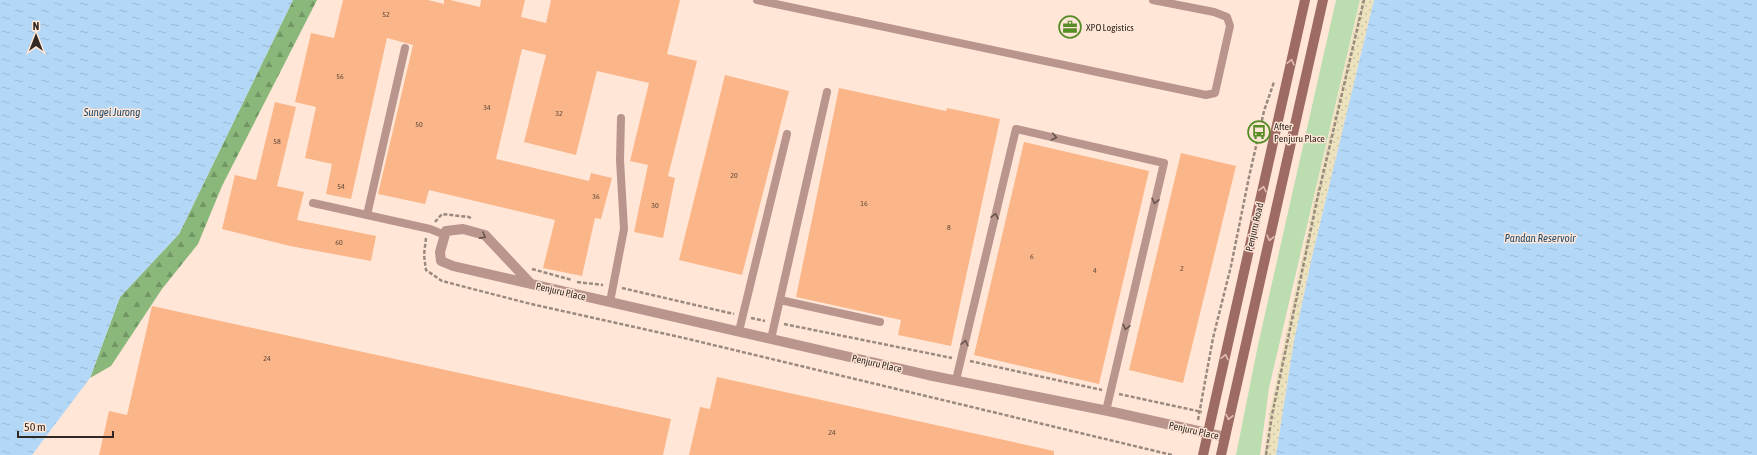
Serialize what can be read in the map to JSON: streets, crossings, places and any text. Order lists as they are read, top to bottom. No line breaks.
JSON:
{"streets":{"main road":["Penjuru Road"],"street":["Penjuru Place"]},"crossings":[["Penjuru Road","Penjuru Place"]],"water":["Sungei Jurong","Pandan Reservoir"],"places":{"office":["XPO Logistics"],"bus stop":["After Penjuru Place"]},"house_numbers":["52","56","34","32","50","58","20","54","36","16","30","8","60","6","2","4","24","24"],"scale_bar":"50 m","north":"top"}
